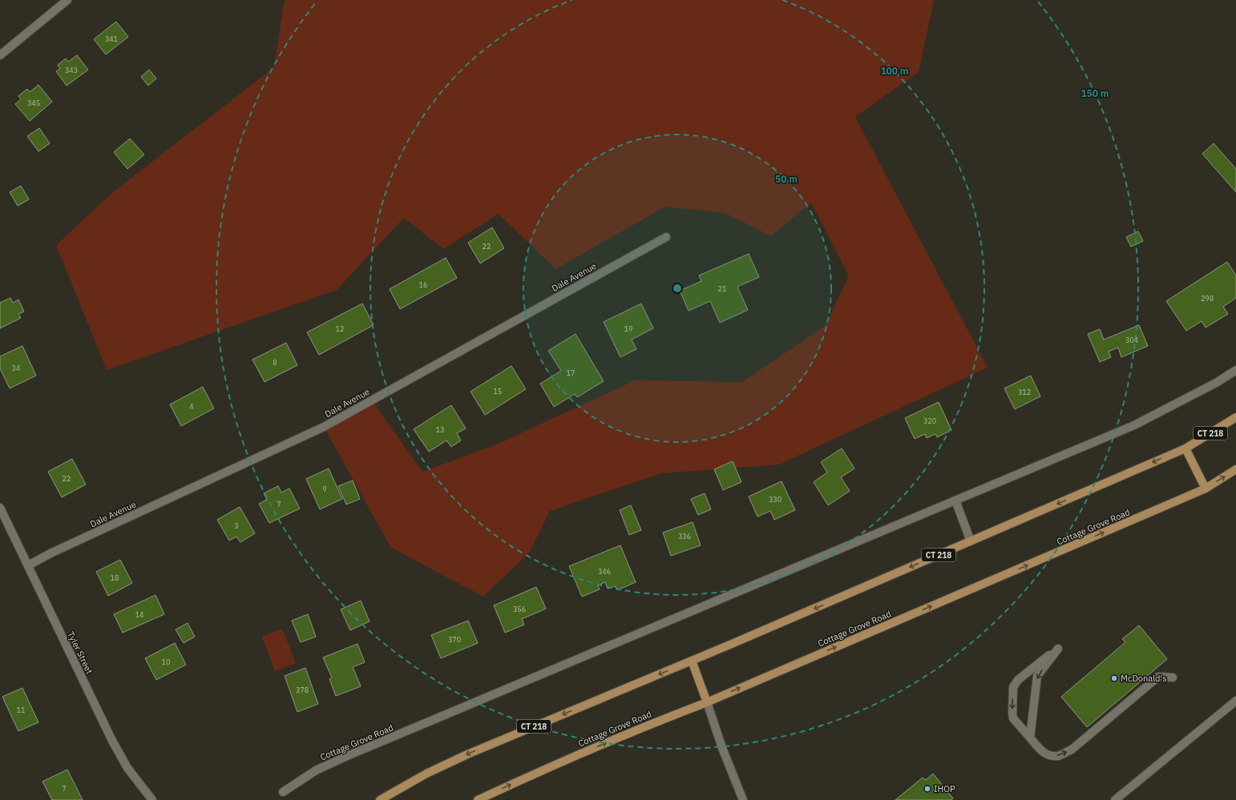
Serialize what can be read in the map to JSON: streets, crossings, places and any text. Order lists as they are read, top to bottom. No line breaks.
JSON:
{"streets":{"main road":["CT 218","Cottage Grove Road"],"street":["Dale Avenue","Tyler Street"]},"crossings":[["Dale Avenue","Tyler Street"]],"one_way":["Cottage Grove Road"],"places":["McDonald's","IHOP"],"house_numbers":["341","343","345","22","16","21","298","12","19","304","8","34","17","15","312","4","320","13","22","9","330","7","3","336","346","18","356","14","370","10","378","11","7"],"rings":["100 m","150 m","50 m"]}
